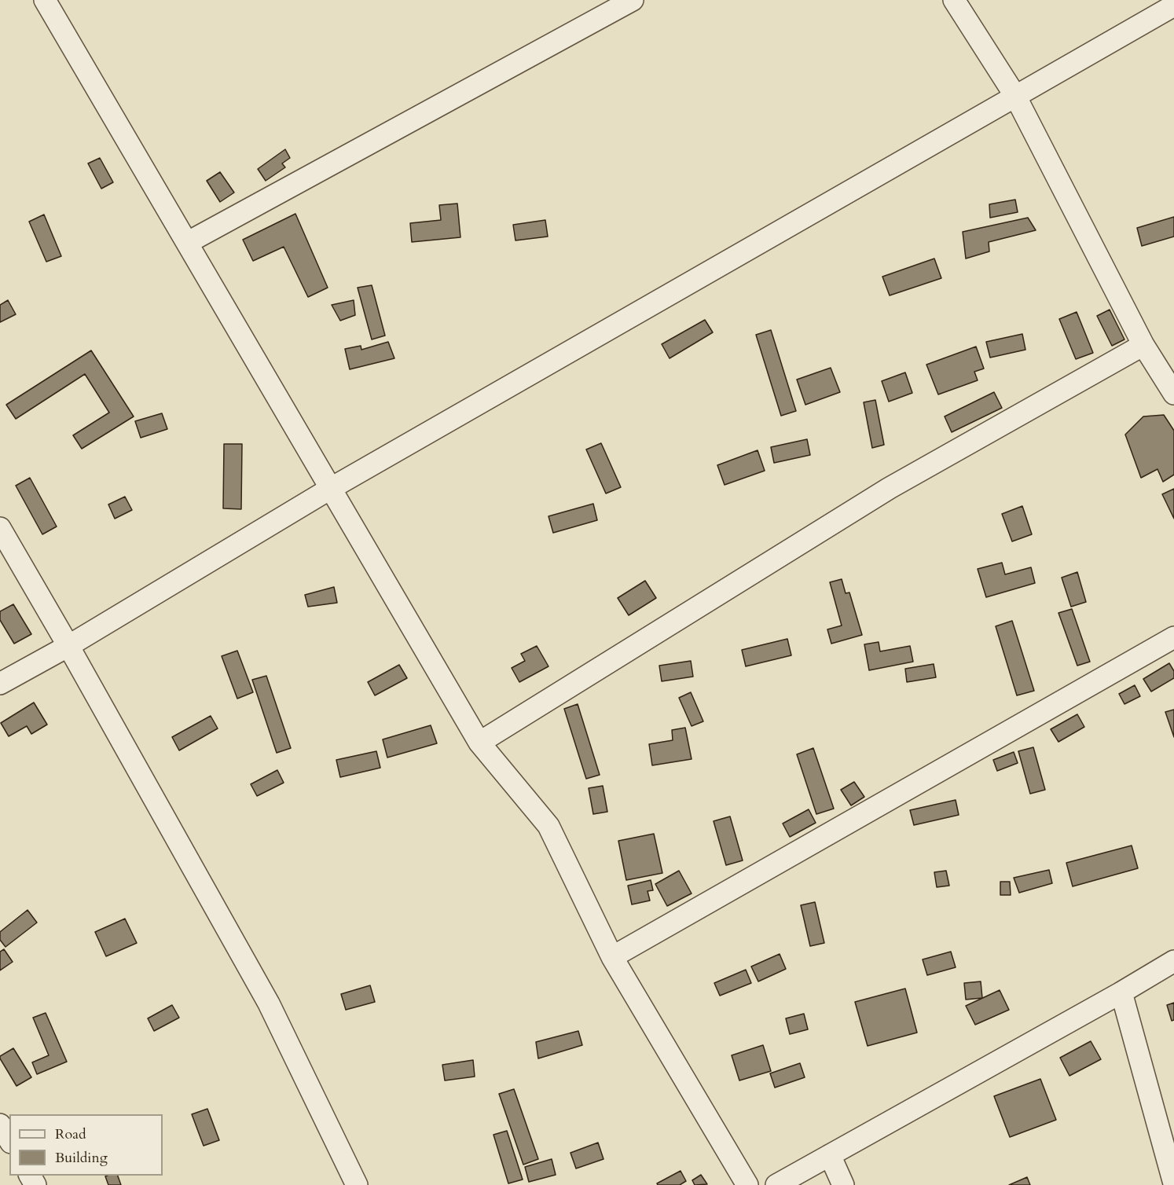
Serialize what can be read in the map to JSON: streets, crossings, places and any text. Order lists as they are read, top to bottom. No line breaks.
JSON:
{"legend":["Road","Building"]}
